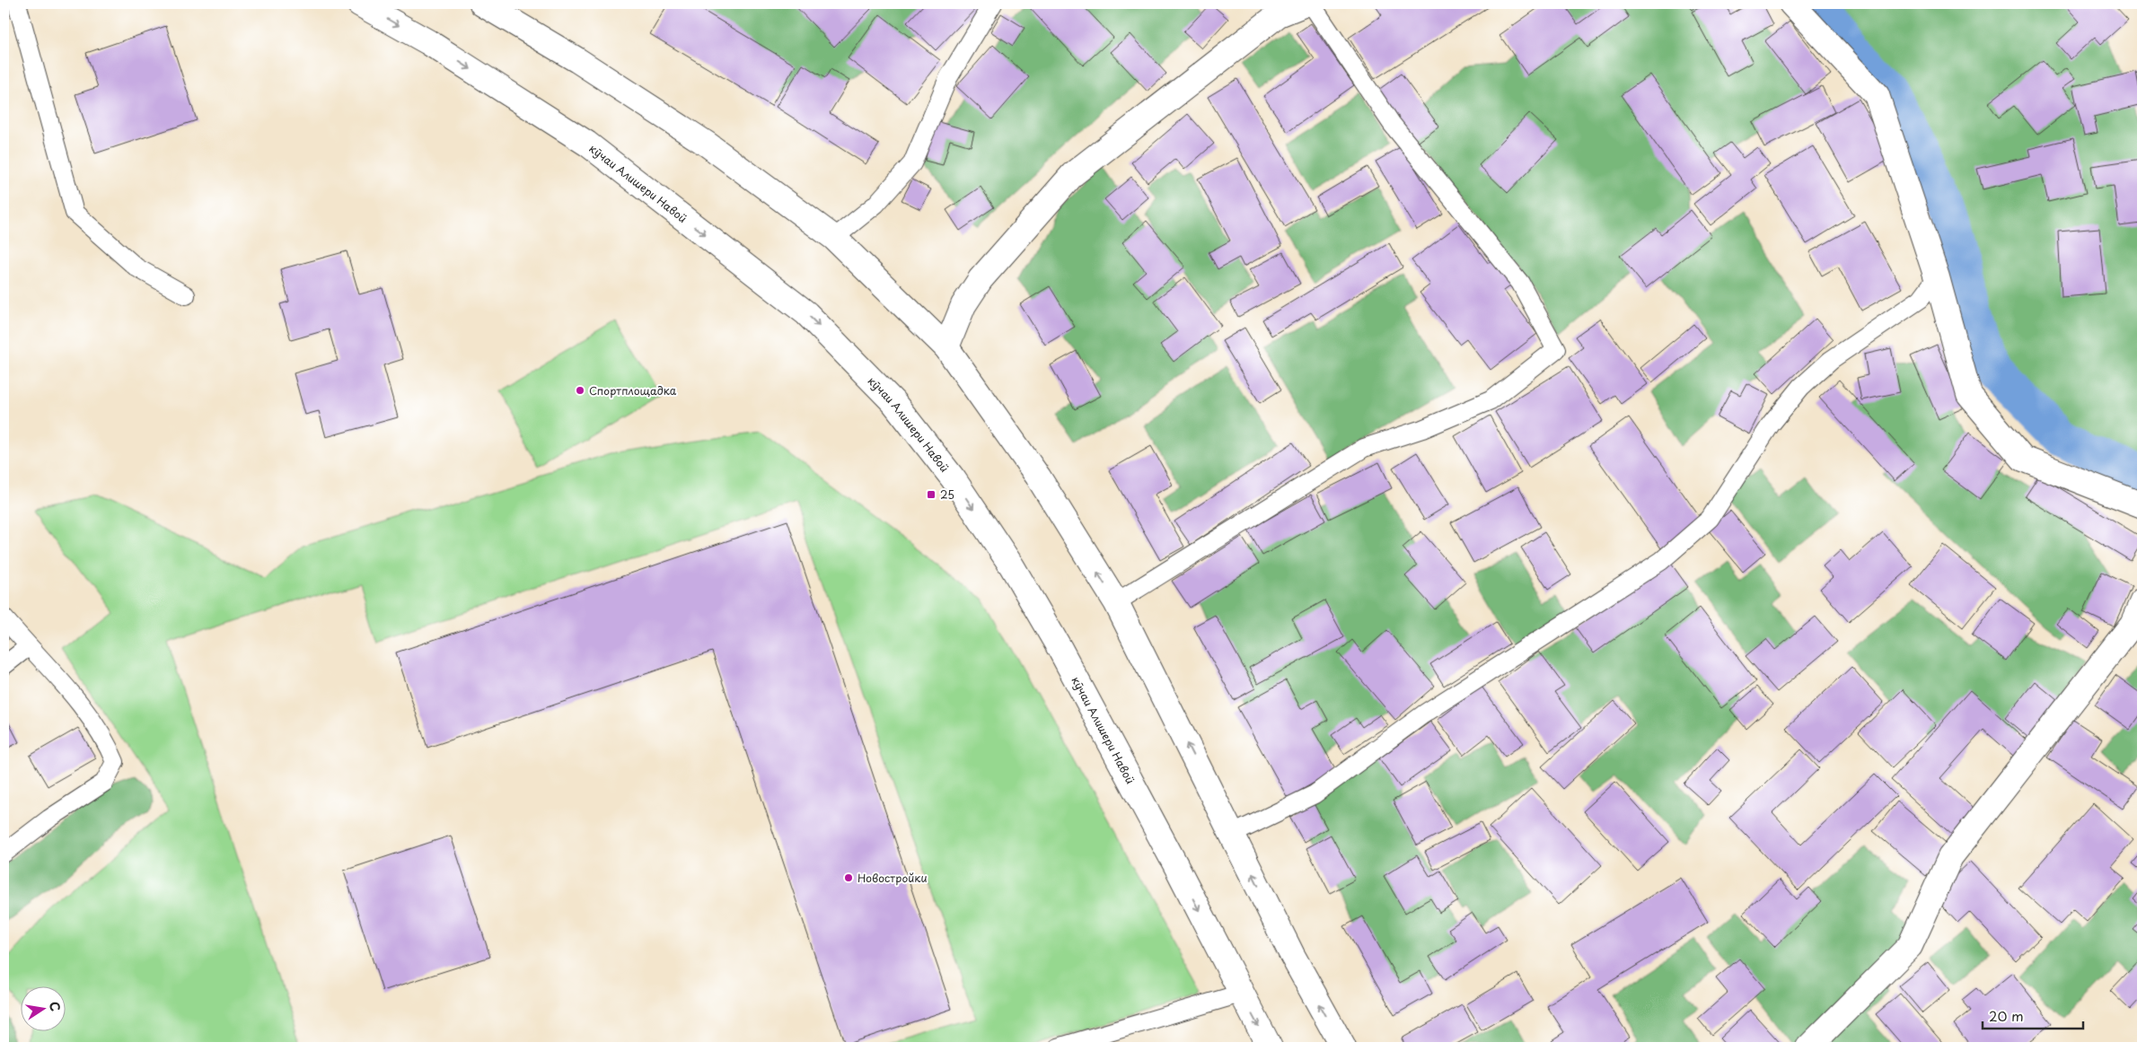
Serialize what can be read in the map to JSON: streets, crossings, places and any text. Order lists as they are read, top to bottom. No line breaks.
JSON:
{"streets":{"street":["кӯчаи Алишери Навоӣ"]},"places":{"other":["Спортплощадка","Новостройки"],"transit":["25"]},"scale_bar":"20 m","north":"right"}
